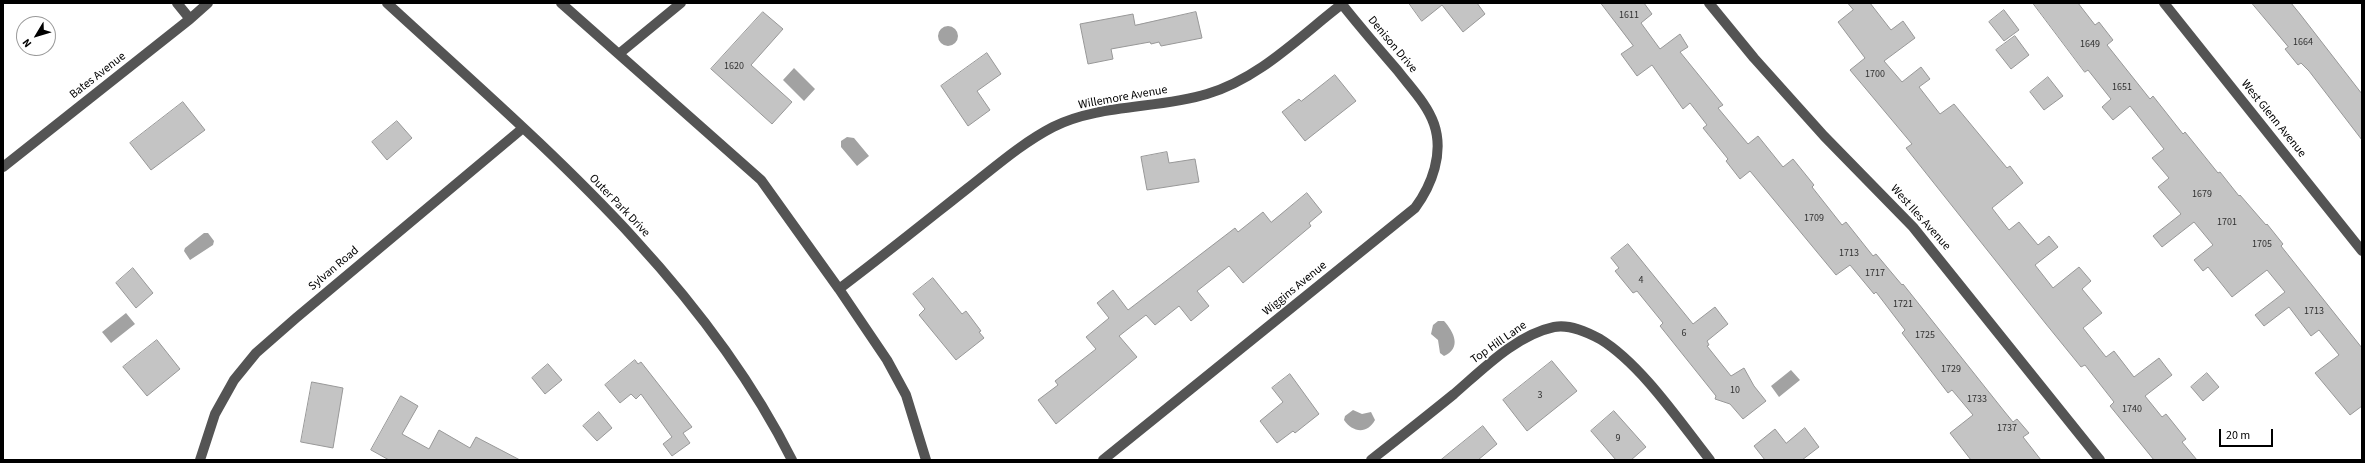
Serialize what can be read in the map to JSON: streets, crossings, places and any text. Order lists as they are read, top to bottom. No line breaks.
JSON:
{"streets":{"street":["Denison Drive","Bates Avenue","Willemore Avenue","West Glenn Avenue","Outer Park Drive","West Iles Avenue","Sylvan Road","Wiggins Avenue","Top Hill Lane"]},"crossings":[["Denison Drive","Willemore Avenue"],["Denison Drive","Wiggins Avenue"],["Outer Park Drive","Sylvan Road"]],"house_numbers":["1611","1664","1649","1620","1700","1651","1679","1709","1701","1705","1713","1717","4","1721","1713","6","1725","1729","10","3","1733","1740","1737","9"],"scale_bar":"20 m","north":"bottom left"}
